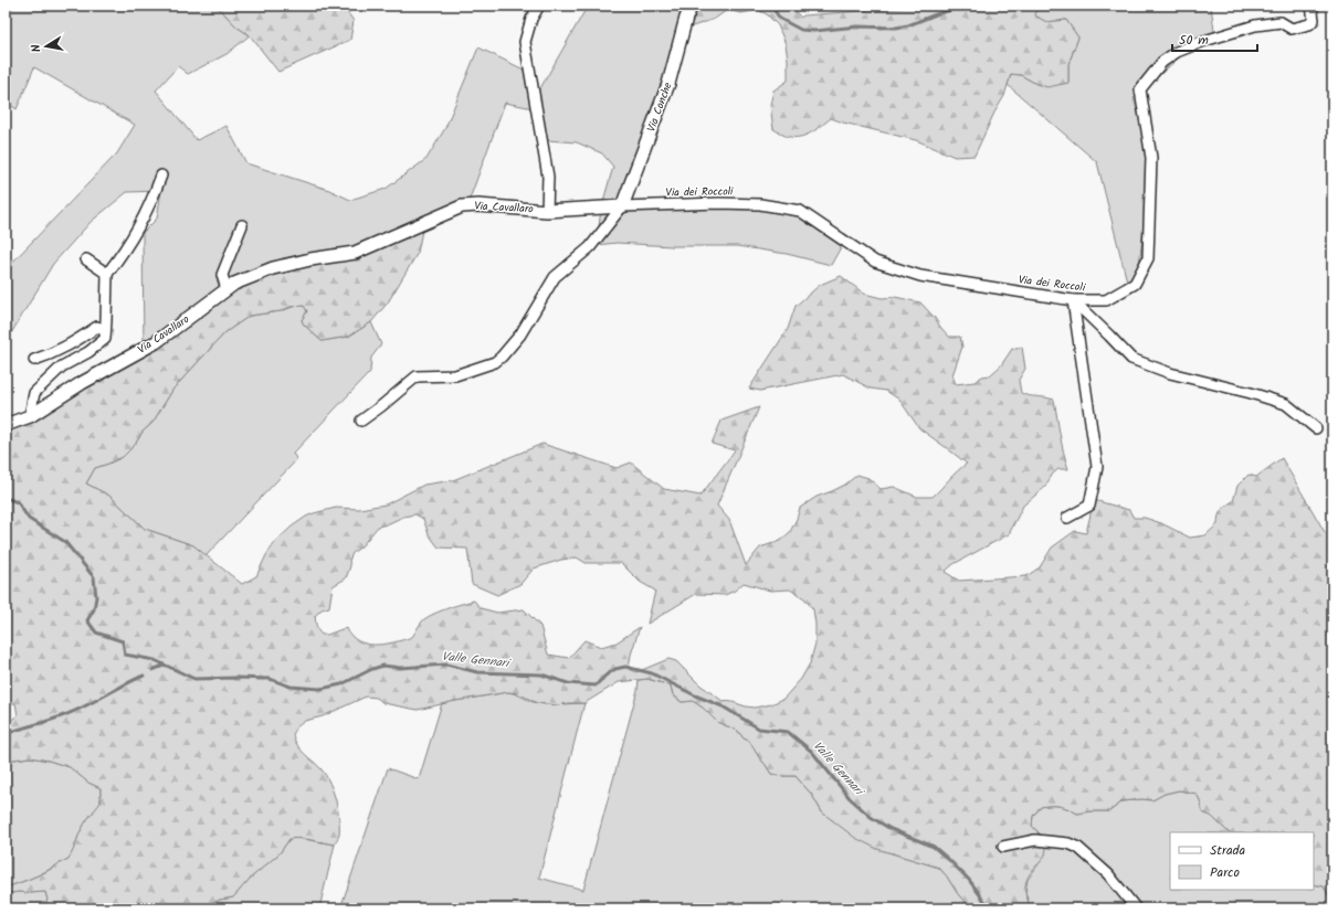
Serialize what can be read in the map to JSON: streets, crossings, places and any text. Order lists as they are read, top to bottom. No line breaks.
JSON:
{"streets":{"street":["Via Conche","Via dei Roccoli","Via Cavallaro"]},"crossings":[["Via Conche","Via dei Roccoli"],["Via Conche","Via Cavallaro"],["Via dei Roccoli","Via Cavallaro"]],"water":["Valle Gennari"],"legend":["Strada","Parco"],"scale_bar":"50 m","north":"left"}
